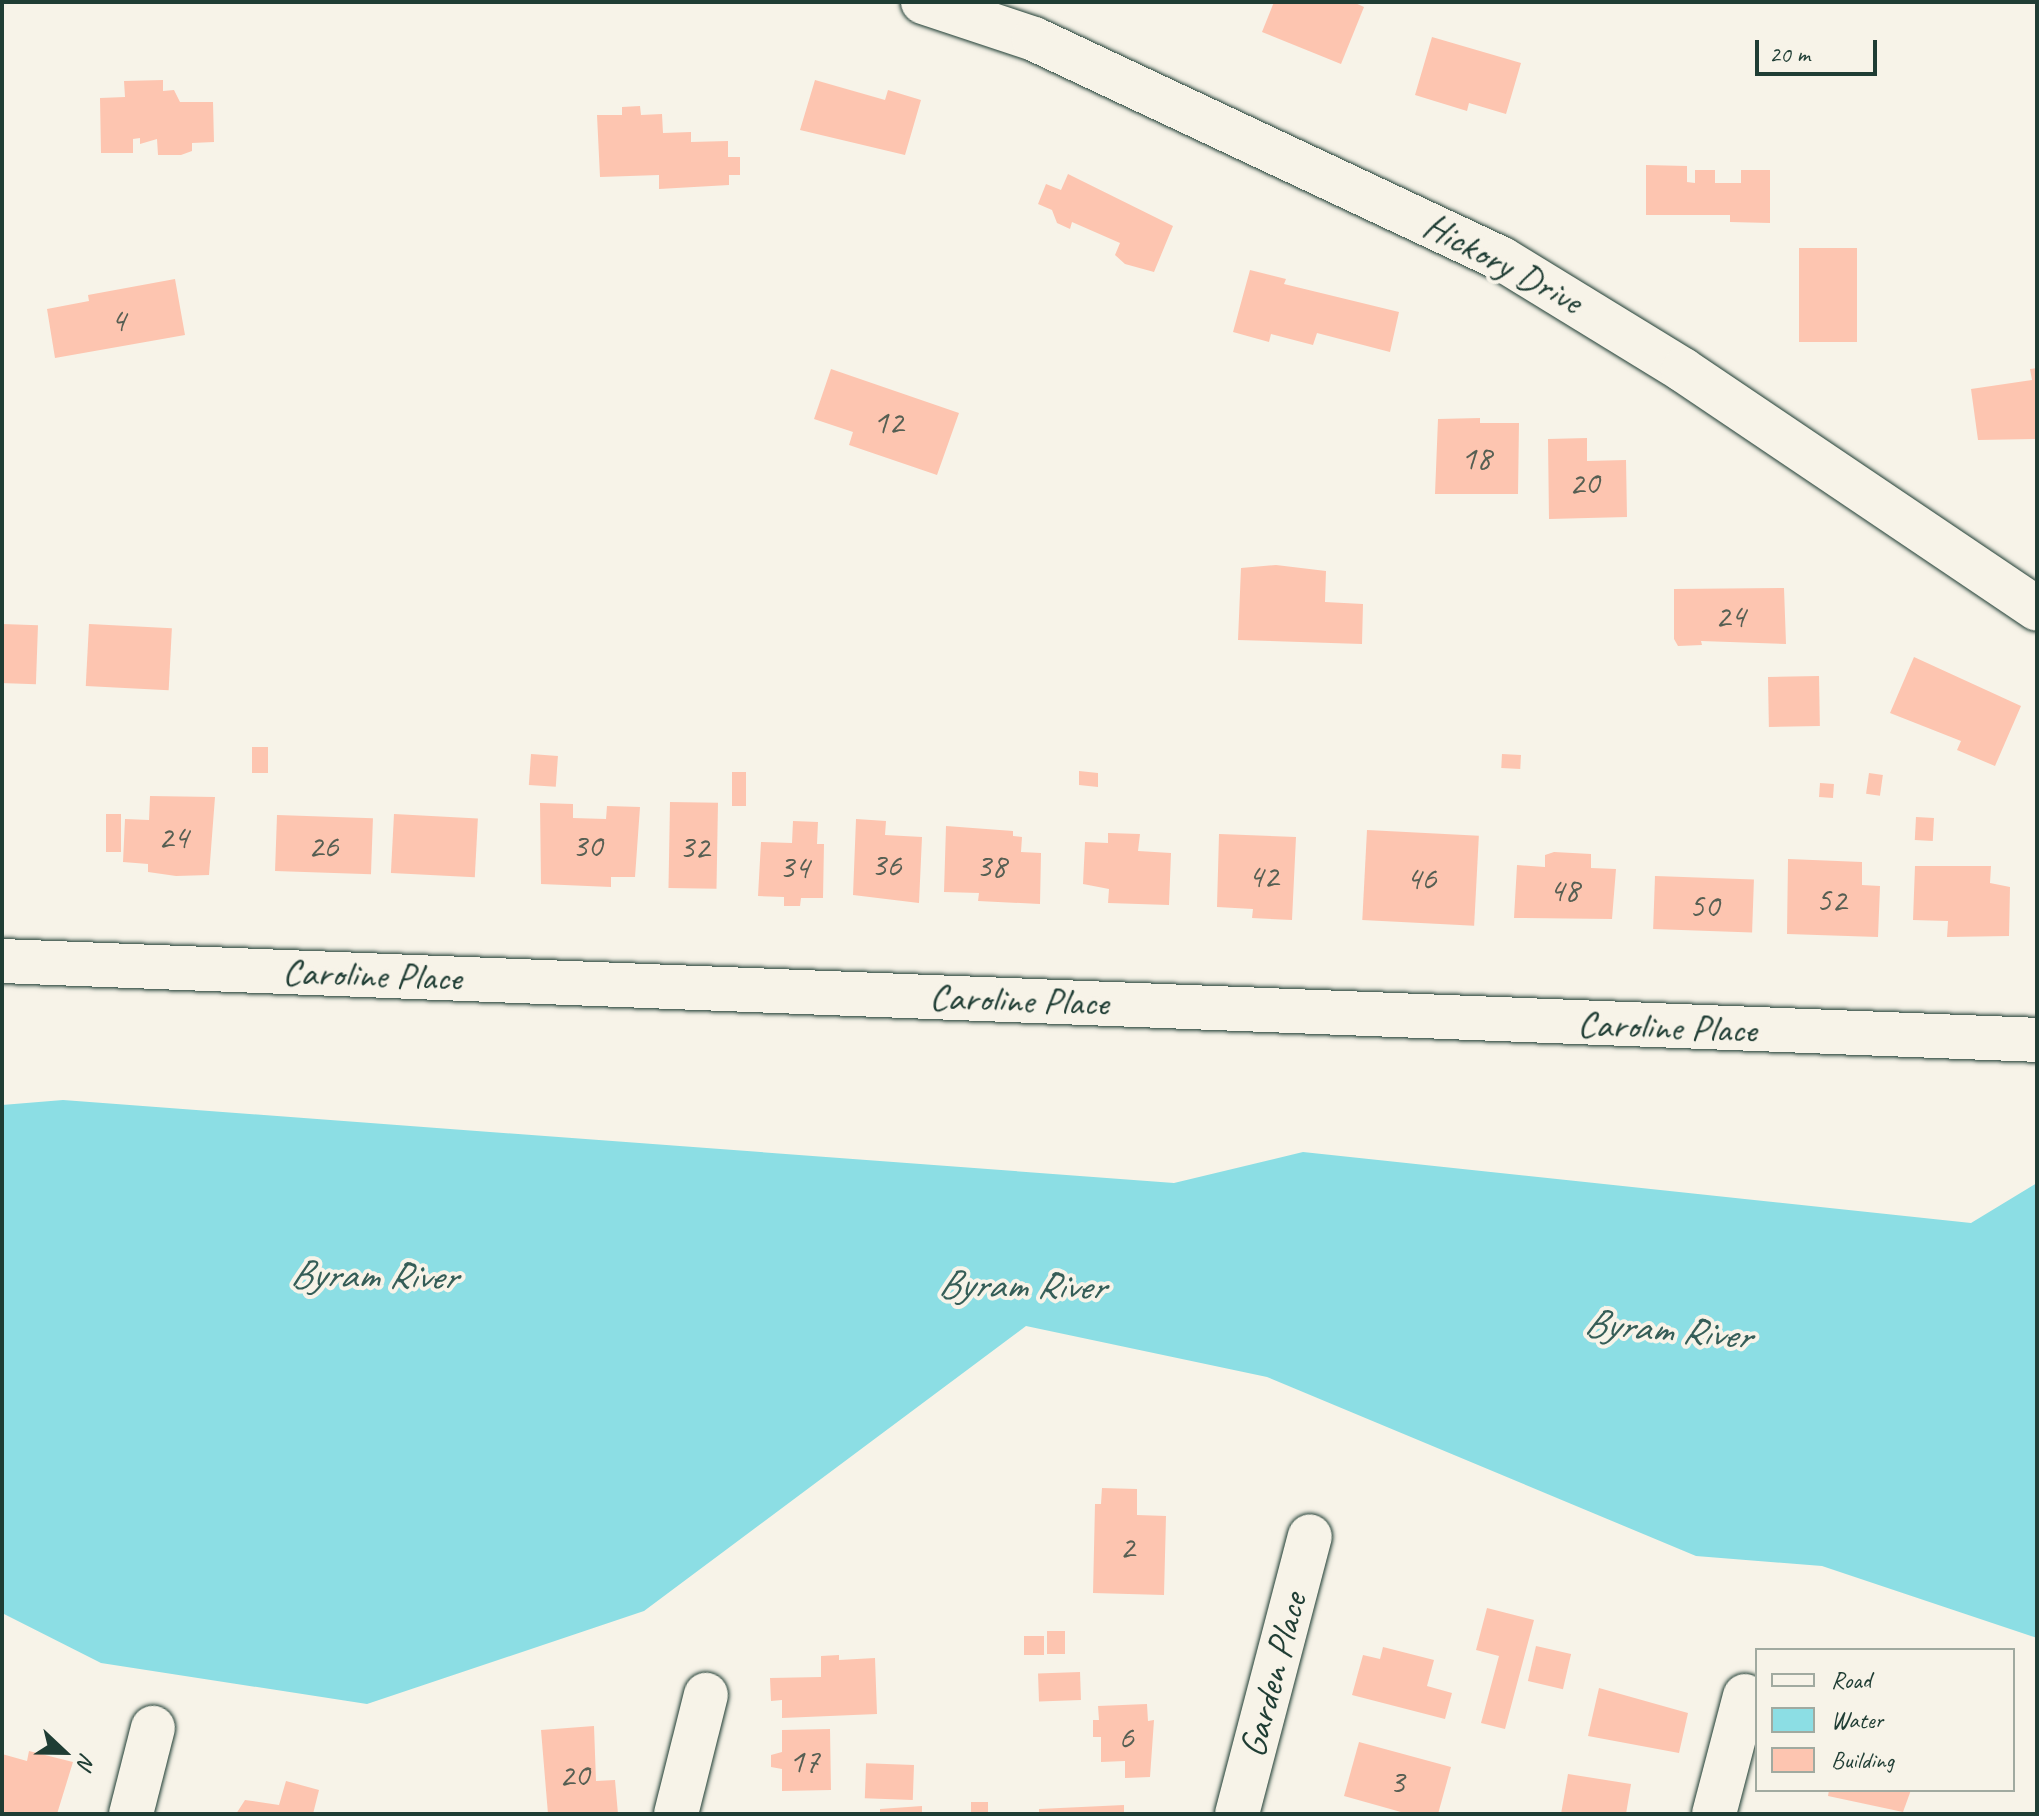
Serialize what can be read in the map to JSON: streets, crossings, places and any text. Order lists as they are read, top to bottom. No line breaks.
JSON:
{"streets":{"street":["Hickory Drive","Caroline Place","Garden Place"]},"water":["Byram River"],"house_numbers":["4","12","18","20","24","24","26","30","32","36","38","34","42","46","48","52","50","2","6","17","20","3"],"legend":["Road","Water","Building"],"scale_bar":"20 m","north":"right"}
